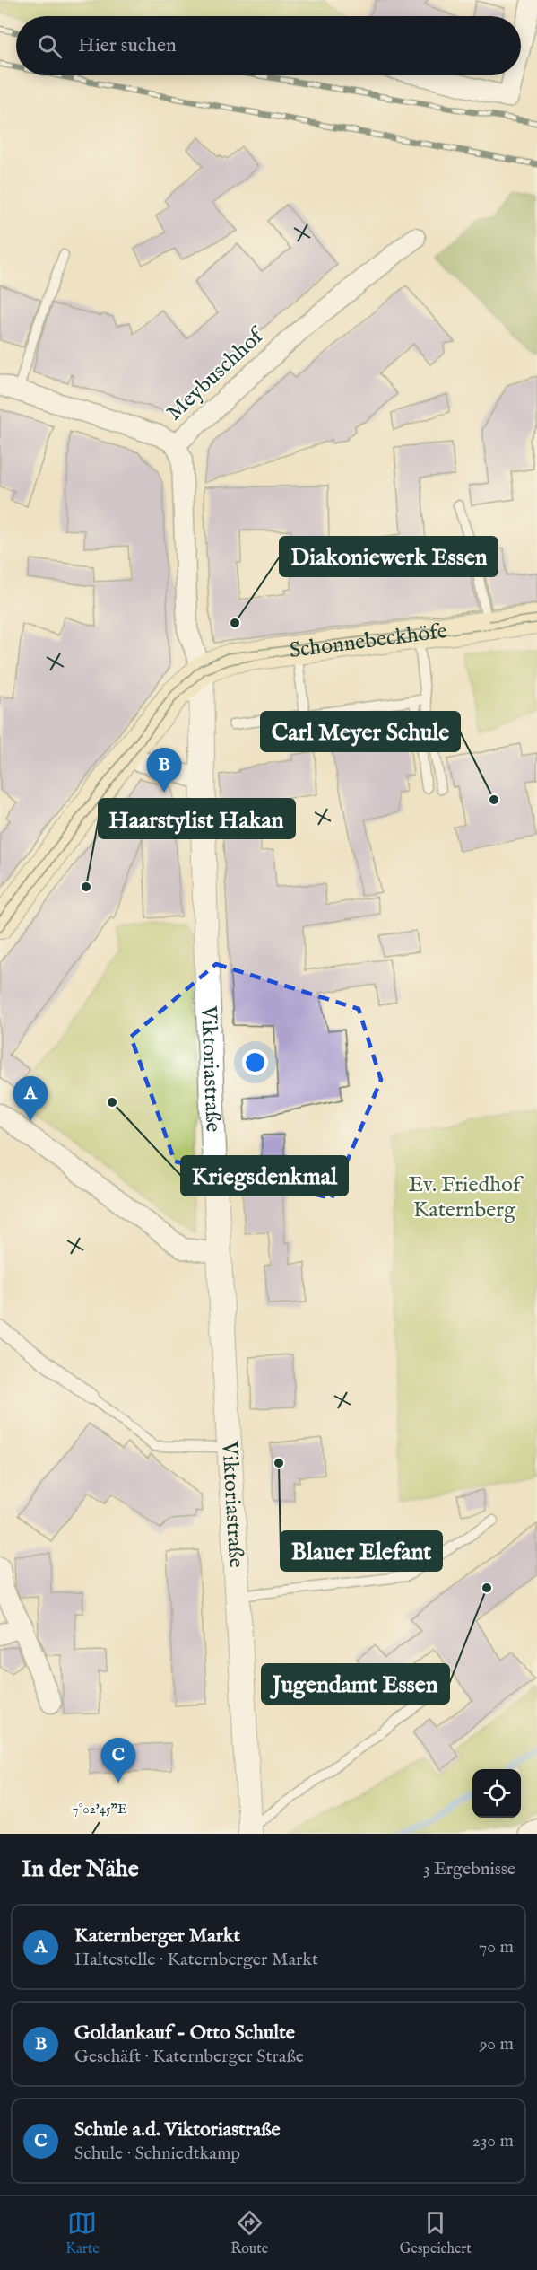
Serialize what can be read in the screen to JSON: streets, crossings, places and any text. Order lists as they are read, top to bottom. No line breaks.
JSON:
{"streets":{"main road":["Schonnebeckhöfe"],"street":["Meybuschhof","Viktoriastraße"]},"crossings":[["Meybuschhof","Schonnebeckhöfe"],["Meybuschhof","Viktoriastraße"],["Schonnebeckhöfe","Viktoriastraße"]],"parks":["Ev. Friedhof Katernberg"],"places":["Diakoniewerk Essen","Carl Meyer Schule","Haarstylist Hakan","Kriegsdenkmal","Blauer Elefant","Jugendamt Essen"],"page":{"search":"Hier suchen","pins":["B","A","C"],"heading":["In der Nähe","3 Ergebnisse"],"list":[{"mark":"A","name":"Katernberger Markt","note":"Haltestelle · Katernberger Markt","value":"70 m"},{"mark":"B","name":"Goldankauf - Otto Schulte","note":"Geschäft · Katernberger Straße","value":"90 m"},{"mark":"C","name":"Schule a.d. Viktoriastraße","note":"Schule · Schniedtkamp","value":"230 m"}],"nav":["Karte","Route","Gespeichert"]},"coordinates":["7°02'45\"E"]}
